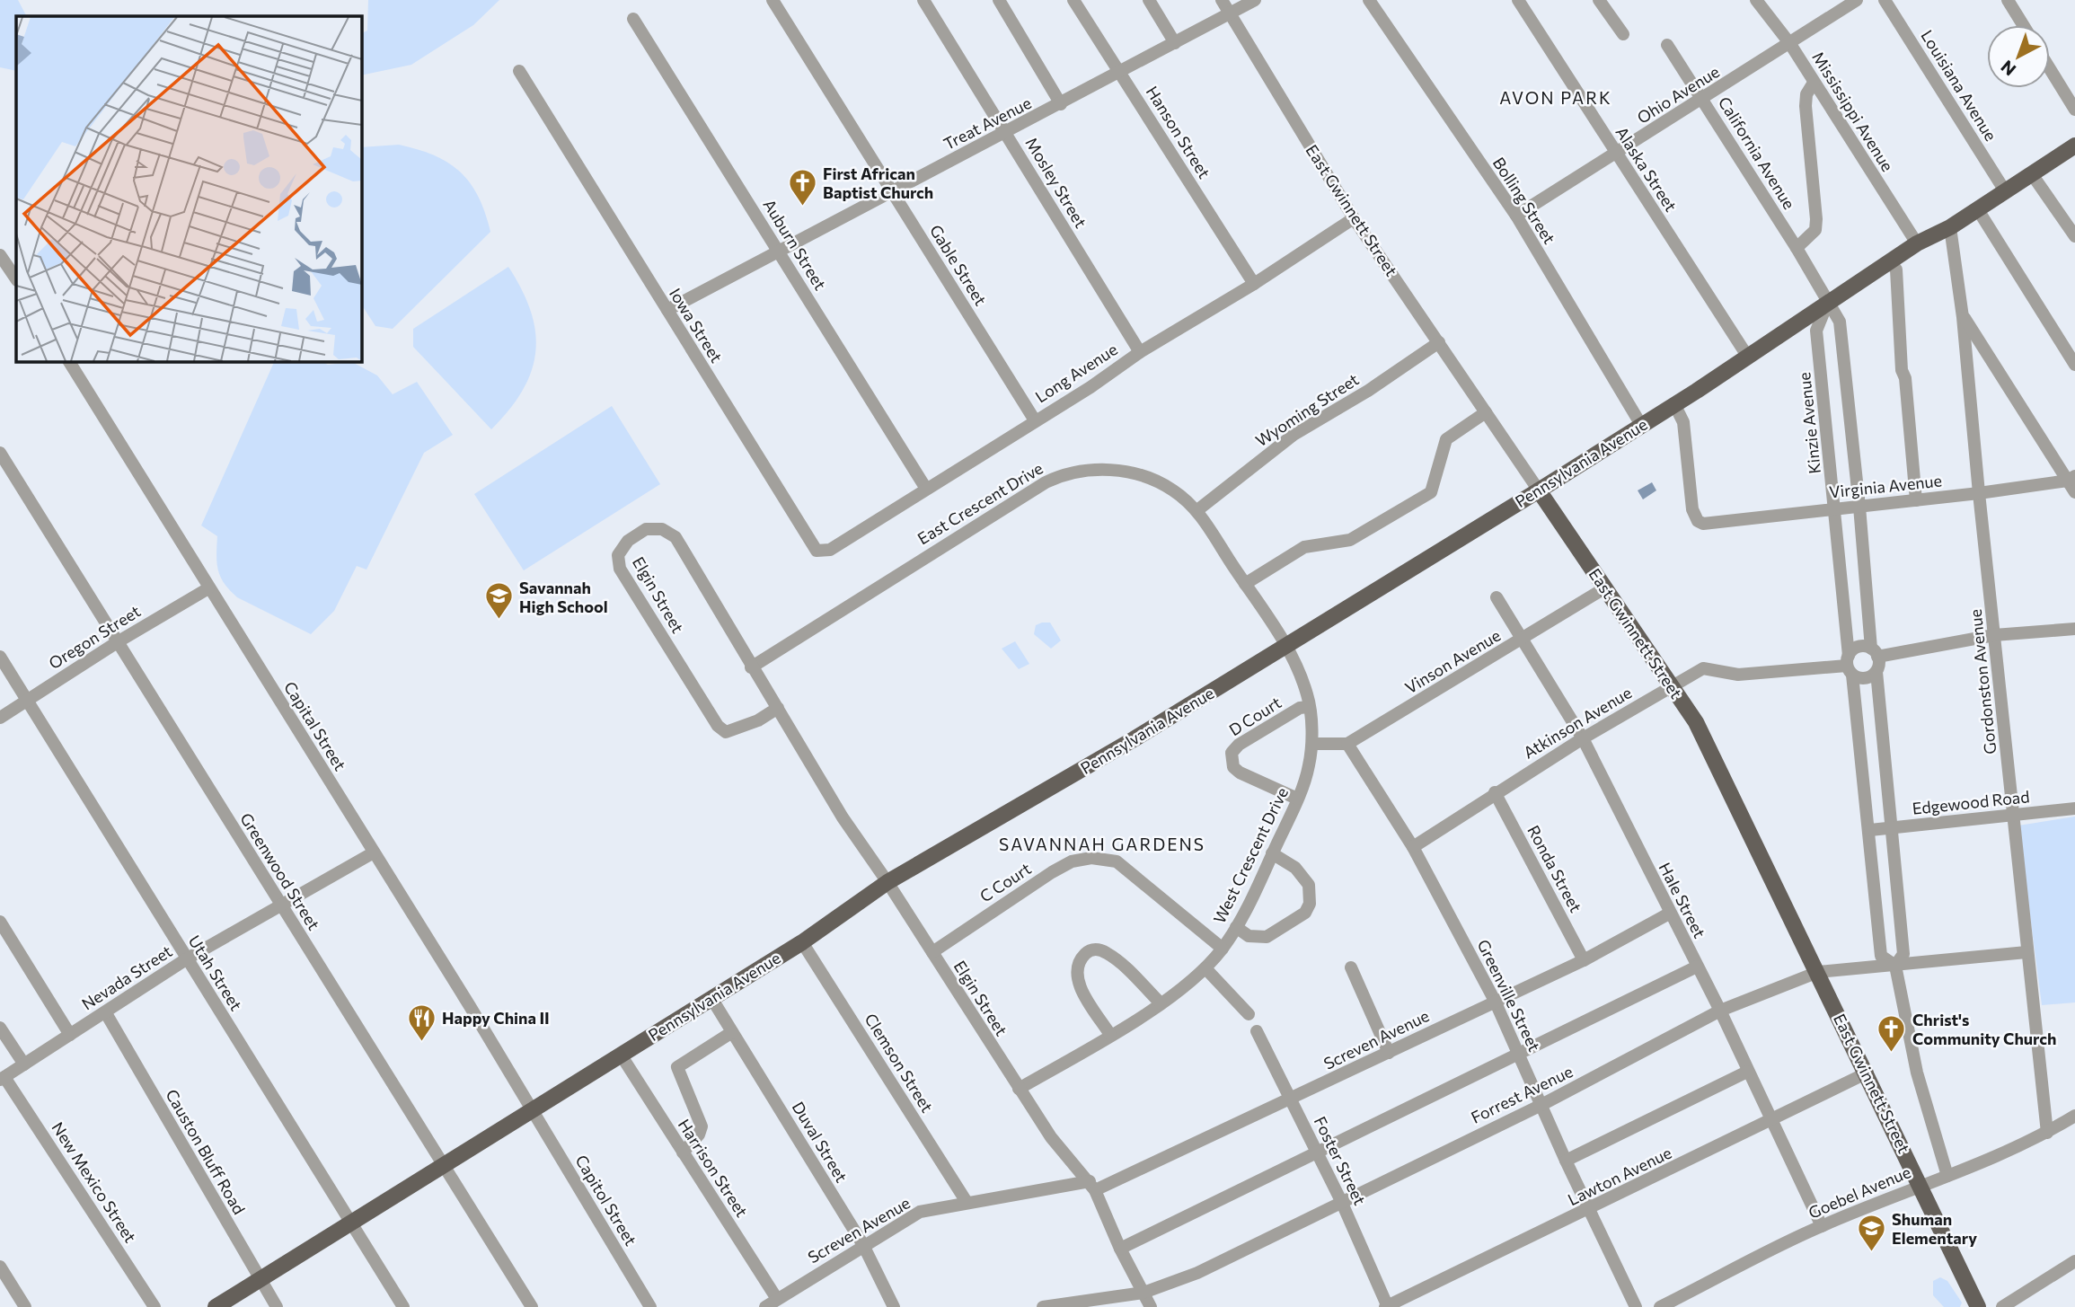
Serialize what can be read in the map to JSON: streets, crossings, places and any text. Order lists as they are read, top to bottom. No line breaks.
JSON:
{"streets":{"main road":["East Gwinnett Street","Pennsylvania Avenue"],"street":["Louisiana Avenue","Ohio Avenue","Mississippi Avenue","Treat Avenue","Hanson Street","California Avenue","Alaska Street","Mosley Street","Bolling Street","Auburn Street","Gable Street","Iowa Street","Long Avenue","Wyoming Street","Kinzie Avenue","Virginia Avenue","East Crescent Drive","Elgin Street","Oregon Street","Vinson Avenue","Gordonston Avenue","D Court","Atkinson Avenue","Capital Street","Edgewood Road","West Crescent Drive","Ronda Street","Greenwood Street","C Court","Hale Street","Utah Street","Nevada Street","Greenville Street","Screven Avenue","Clemson Street","Forrest Avenue","Duval Street","Causton Bluff Road","Foster Street","Harrison Street","Lawton Avenue","New Mexico Street","Goebel Avenue","Capitol Street"]},"crossings":[["Louisiana Avenue","Pennsylvania Avenue"],["Ohio Avenue","Mississippi Avenue"],["Ohio Avenue","California Avenue"],["Ohio Avenue","Alaska Street"],["Ohio Avenue","Bolling Street"],["Mississippi Avenue","Pennsylvania Avenue"],["Treat Avenue","Hanson Street"],["Treat Avenue","Mosley Street"],["Treat Avenue","East Gwinnett Street"],["Treat Avenue","Auburn Street"],["Treat Avenue","Gable Street"],["Treat Avenue","Iowa Street"],["Hanson Street","Long Avenue"],["Alaska Street","Pennsylvania Avenue"],["Mosley Street","Long Avenue"],["Bolling Street","Pennsylvania Avenue"],["East Gwinnett Street","Long Avenue"],["East Gwinnett Street","Wyoming Street"],["East Gwinnett Street","Pennsylvania Avenue"],["East Gwinnett Street","Vinson Avenue"],["East Gwinnett Street","Atkinson Avenue"],["East Gwinnett Street","Forrest Avenue"],["East Gwinnett Street","Lawton Avenue"],["East Gwinnett Street","Goebel Avenue"],["Auburn Street","Long Avenue"],["Gable Street","Long Avenue"],["Iowa Street","Long Avenue"],["Wyoming Street","East Crescent Drive"],["Kinzie Avenue","Pennsylvania Avenue"],["Kinzie Avenue","Virginia Avenue"],["Kinzie Avenue","Atkinson Avenue"],["Kinzie Avenue","Edgewood Road"],["Kinzie Avenue","Forrest Avenue"],["Kinzie Avenue","Goebel Avenue"],["Pennsylvania Avenue","Virginia Avenue"],["Pennsylvania Avenue","East Crescent Drive"],["Pennsylvania Avenue","Elgin Street"],["Pennsylvania Avenue","Gordonston Avenue"],["Pennsylvania Avenue","Capital Street"],["Pennsylvania Avenue","West Crescent Drive"],["Pennsylvania Avenue","Greenwood Street"],["Pennsylvania Avenue","Utah Street"],["Pennsylvania Avenue","Clemson Street"],["Pennsylvania Avenue","Duval Street"],["Pennsylvania Avenue","Causton Bluff Road"],["Pennsylvania Avenue","Harrison Street"],["Pennsylvania Avenue","Capitol Street"],["Virginia Avenue","Gordonston Avenue"],["East Crescent Drive","Elgin Street"],["East Crescent Drive","West Crescent Drive"],["Elgin Street","West Crescent Drive"],["Elgin Street","C Court"],["Elgin Street","Screven Avenue"],["Elgin Street","Forrest Avenue"],["Oregon Street","Capital Street"],["Oregon Street","Greenwood Street"],["Oregon Street","Utah Street"],["Vinson Avenue","Hale Street"],["Vinson Avenue","Greenville Street"],["Gordonston Avenue","Atkinson Avenue"],["Gordonston Avenue","Edgewood Road"],["Gordonston Avenue","Forrest Avenue"],["Gordonston Avenue","Goebel Avenue"],["D Court","West Crescent Drive"],["Atkinson Avenue","Ronda Street"],["Atkinson Avenue","Hale Street"],["Atkinson Avenue","Greenville Street"],["Capital Street","Nevada Street"],["Capital Street","Capitol Street"],["West Crescent Drive","C Court"],["Ronda Street","Screven Avenue"],["Greenwood Street","Nevada Street"],["Hale Street","Screven Avenue"],["Hale Street","Forrest Avenue"],["Hale Street","Lawton Avenue"],["Hale Street","Goebel Avenue"],["Utah Street","Nevada Street"],["Nevada Street","Causton Bluff Road"],["Nevada Street","New Mexico Street"],["Greenville Street","Screven Avenue"],["Greenville Street","Forrest Avenue"],["Greenville Street","Lawton Avenue"],["Screven Avenue","Clemson Street"],["Screven Avenue","Duval Street"],["Screven Avenue","Foster Street"],["Screven Avenue","Harrison Street"],["Forrest Avenue","Foster Street"],["Foster Street","Lawton Avenue"]],"districts":["AVON PARK","SAVANNAH GARDENS"],"places":{"church":["First African Baptist Church","Christ's Community Church"],"school or university":["Savannah High School","Shuman Elementary"],"restaurant":["Happy China II"]},"north":"bottom left"}
